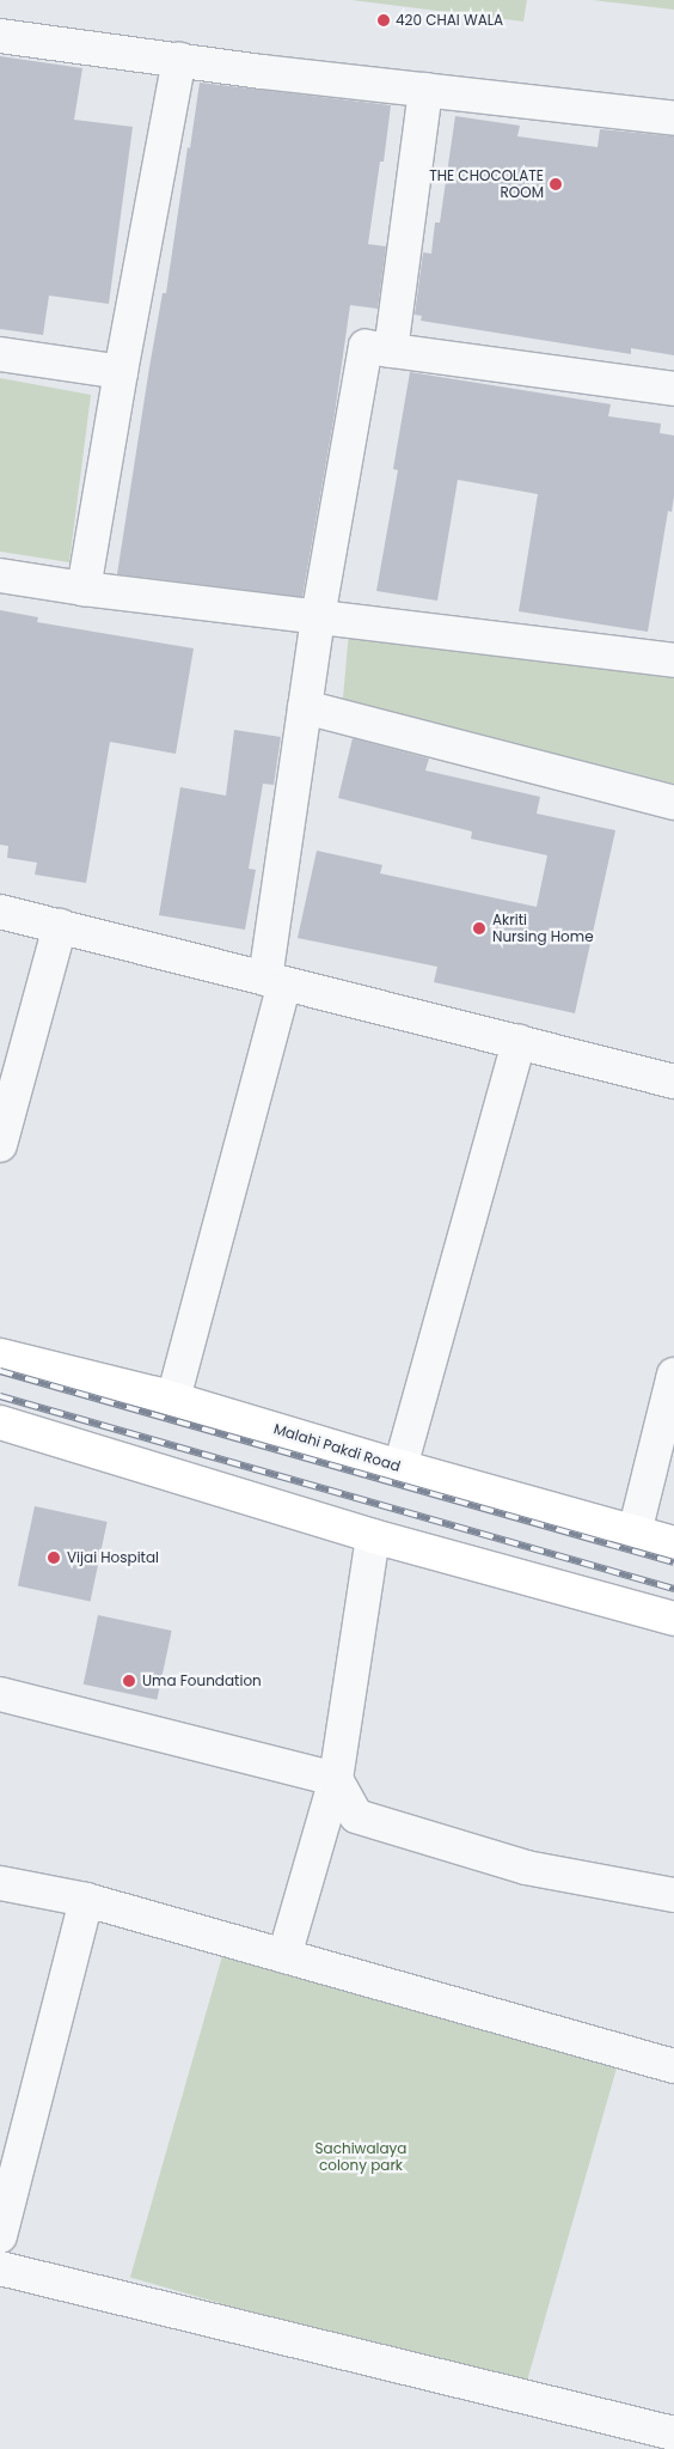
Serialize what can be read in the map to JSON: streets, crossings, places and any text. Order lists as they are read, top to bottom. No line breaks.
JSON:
{"streets":{"main road":["Malahi Pakdi Road"]},"parks":["Sachiwalaya colony park"],"places":["420 CHAI WALA","THE CHOCOLATE ROOM","Akriti Nursing Home","Vijai Hospital","Uma Foundation"]}
